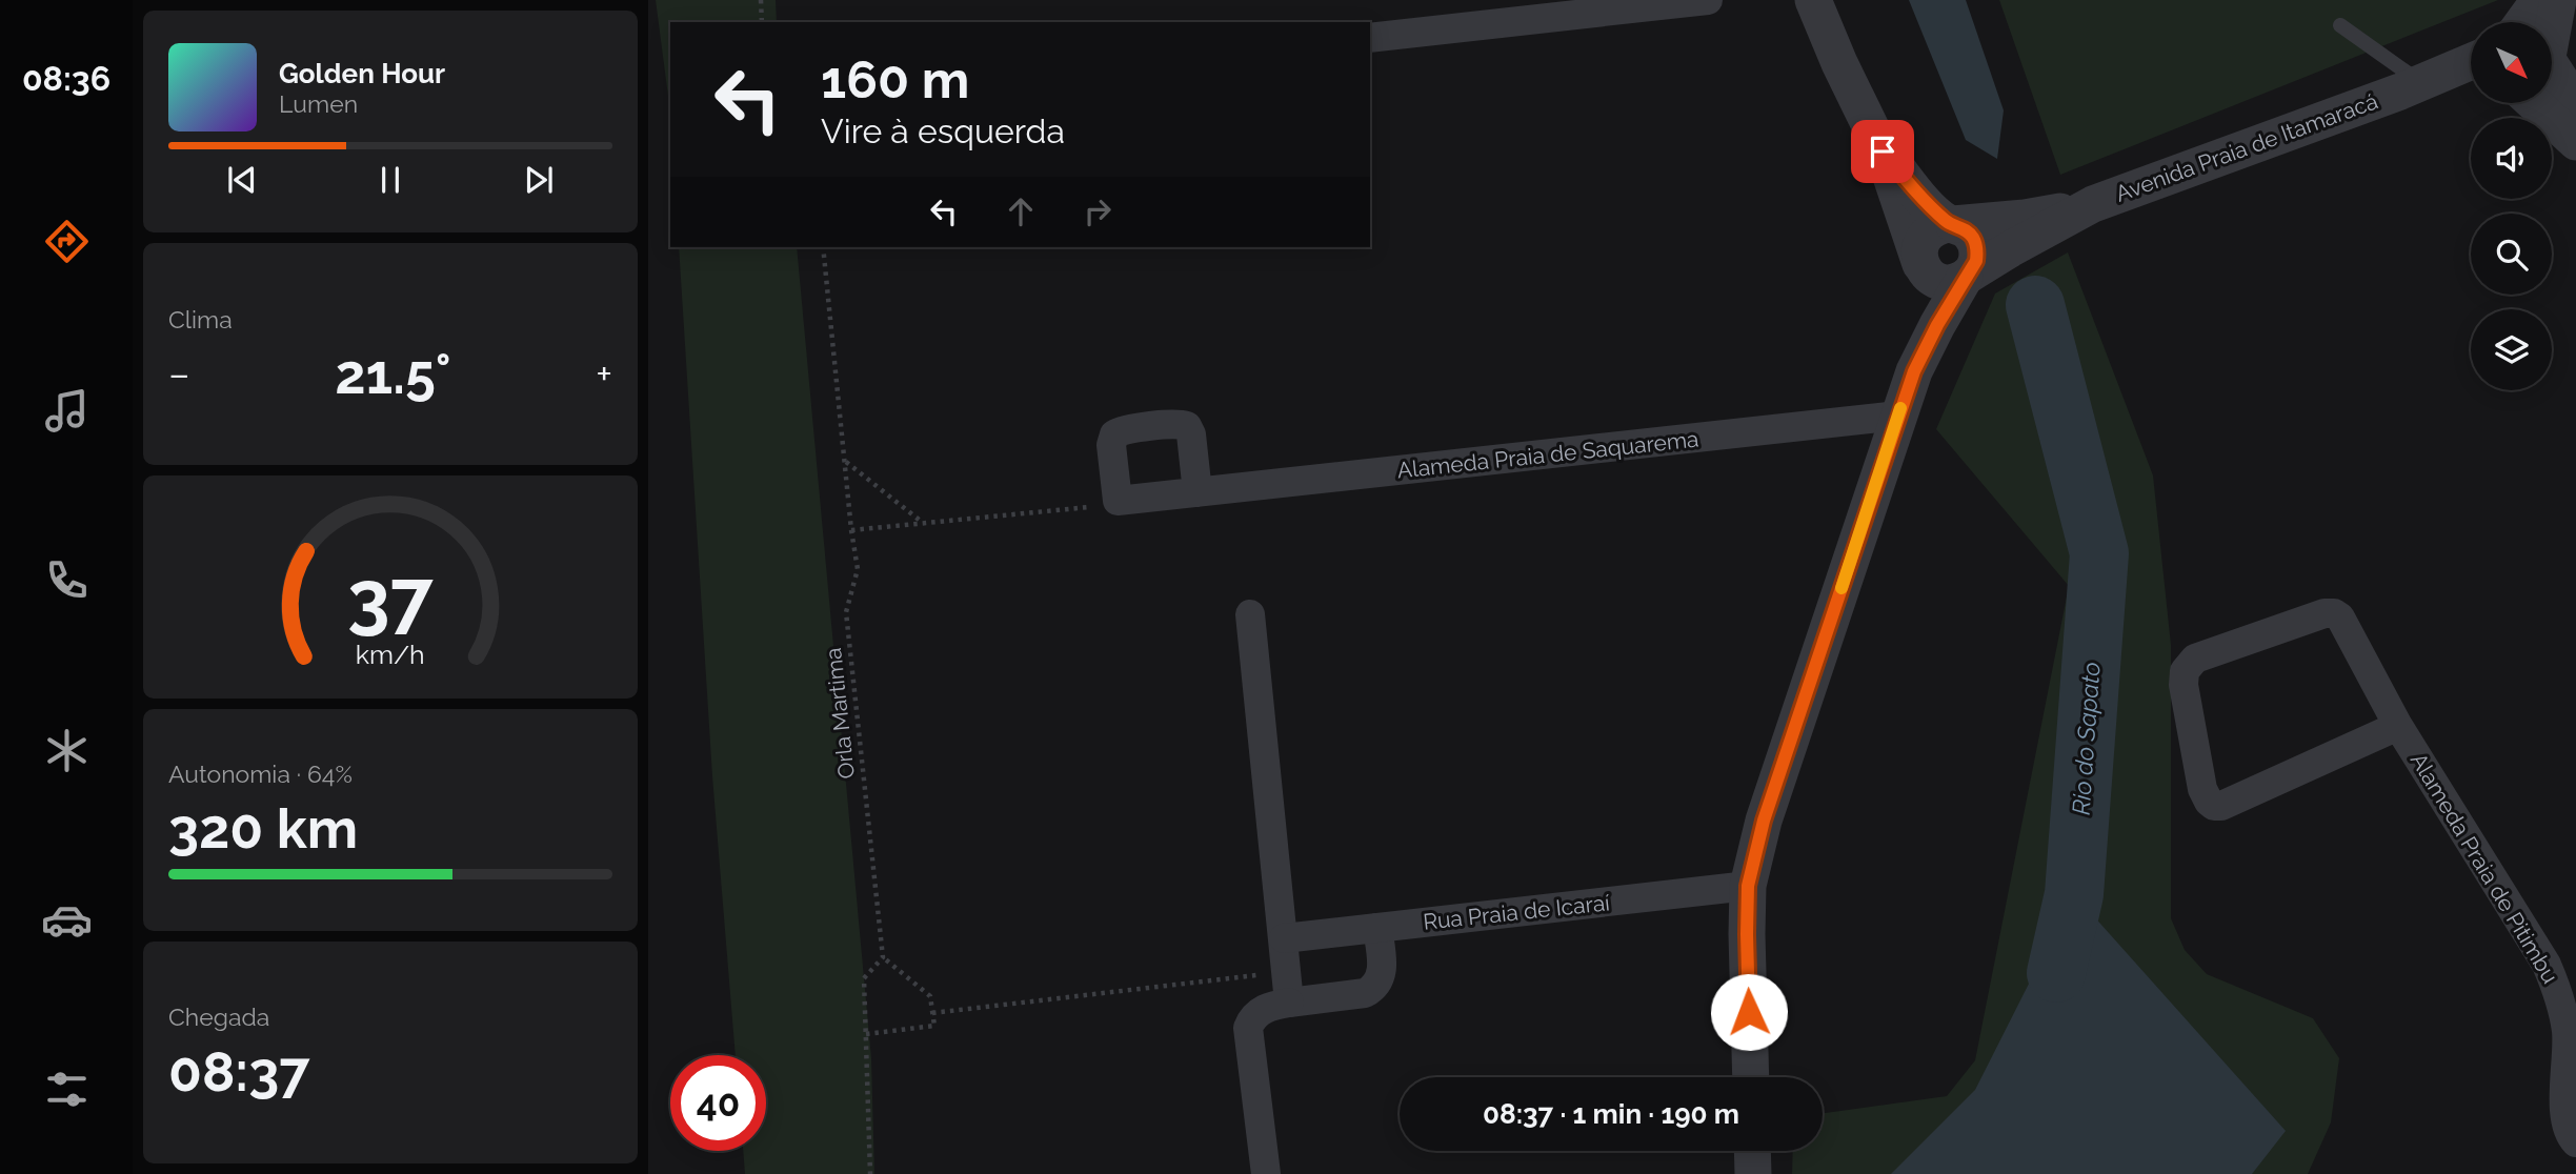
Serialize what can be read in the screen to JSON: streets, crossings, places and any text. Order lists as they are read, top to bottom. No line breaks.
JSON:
{"streets":{"street":["Avenida Praia de Itamaracá","Alameda Praia de Saquarema","Alameda Praia de Pitimbu","Rua Praia de Icaraí"],"path":["Orla Martima"]},"water":["Rio do Sapato"],"north":"bottom right","page":{"tabs":"08:36","turn":["160 m","Vire à esquerda"],"song":["Golden Hour","Lumen"],"tile":["Clima",["Autonomia · 64%","320 km"],["Chegada","08:37"]],"heat":["−","21.5°","+"],"limit":"40","trip":"08:37 · 1 min · 190 m","gauge":["37","km/h"]}}
